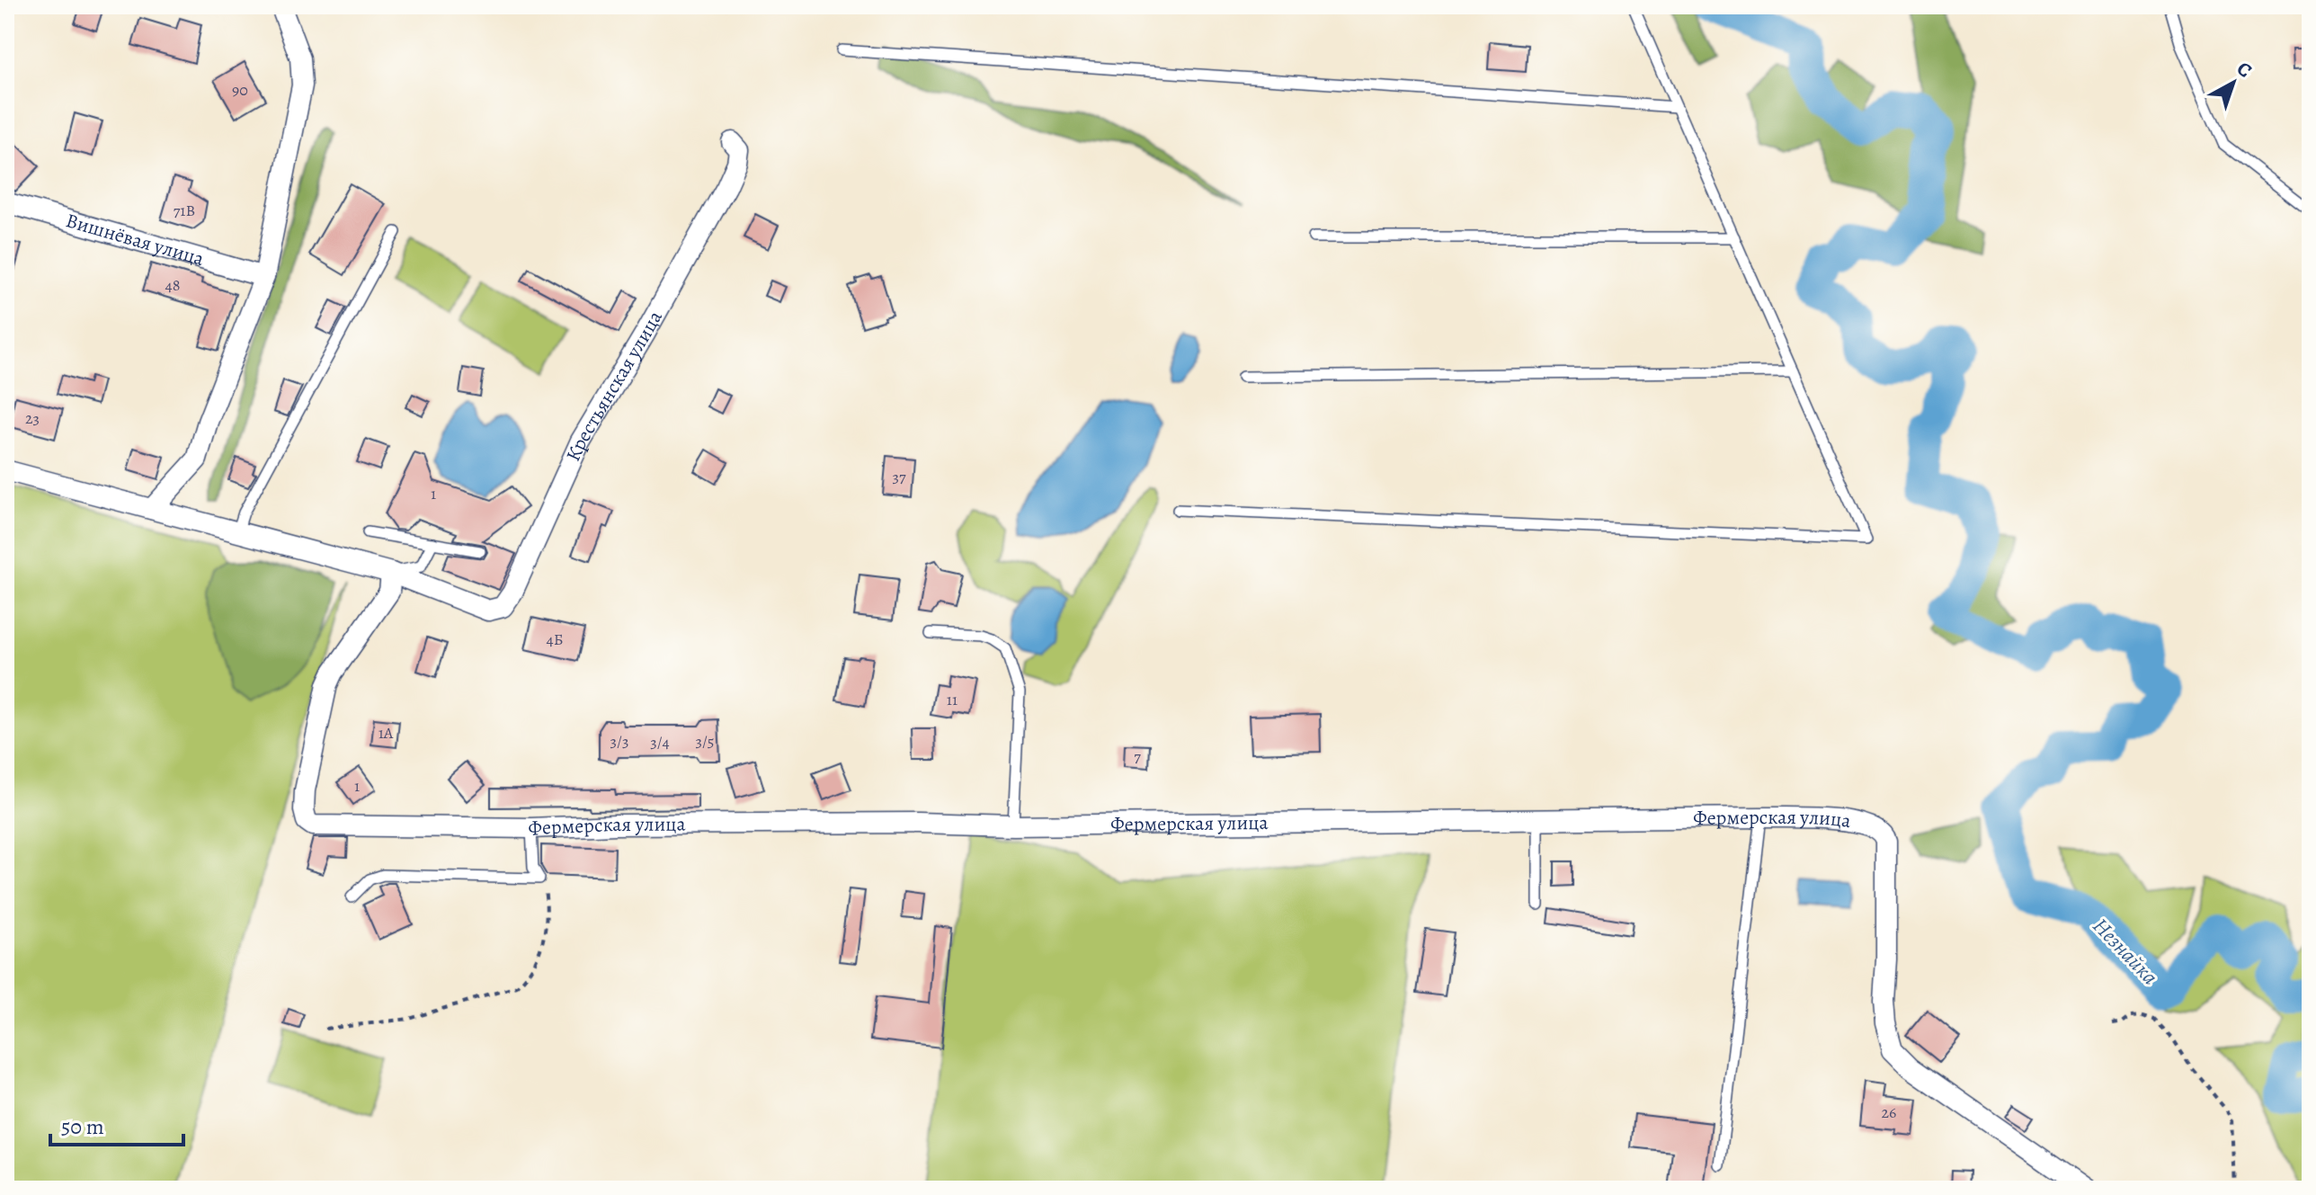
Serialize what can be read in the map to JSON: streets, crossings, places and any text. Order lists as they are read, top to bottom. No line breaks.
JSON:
{"streets":{"street":["Вишнёвая улица","Крестьянская улица","Фермерская улица"]},"crossings":[["Крестьянская улица","Фермерская улица"]],"water":["Незнайка"],"house_numbers":["90","71В","48","23","37","1","4Б","11","1А","3/3","3/5","3/4","7","1","26"],"scale_bar":"50 m","north":"top right"}
